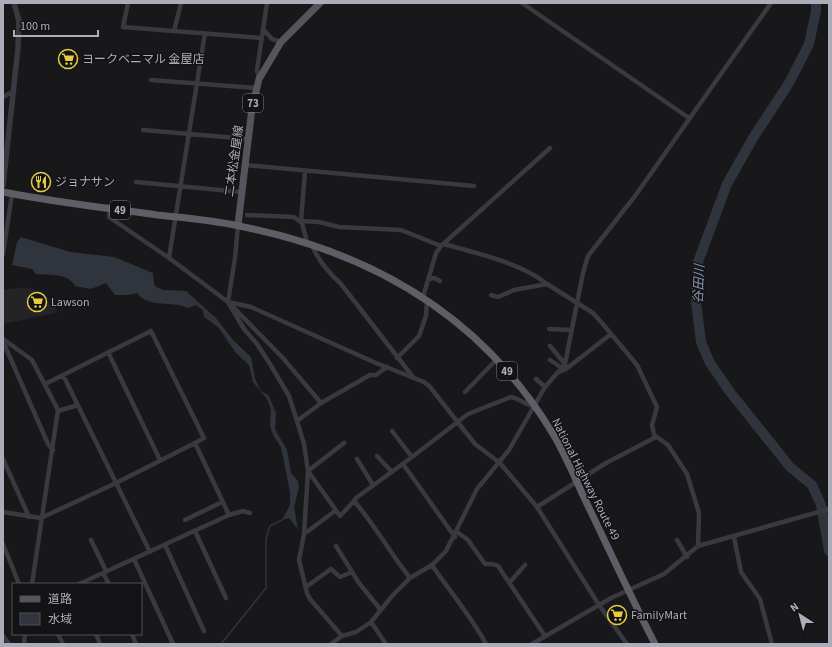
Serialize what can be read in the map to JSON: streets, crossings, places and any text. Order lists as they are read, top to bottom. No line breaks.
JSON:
{"streets":{"highway":["49","National Highway Route 49"],"main road":["73","二本松金屋線"]},"crossings":[["二本松金屋線","National Highway Route 49"]],"water":["谷田川"],"places":{"supermarket":["ヨークベニマル 金屋店","Lawson","FamilyMart"],"restaurant":["ジョナサン"]},"legend":["道路","水域"],"scale_bar":"100 m","north":"top left"}
